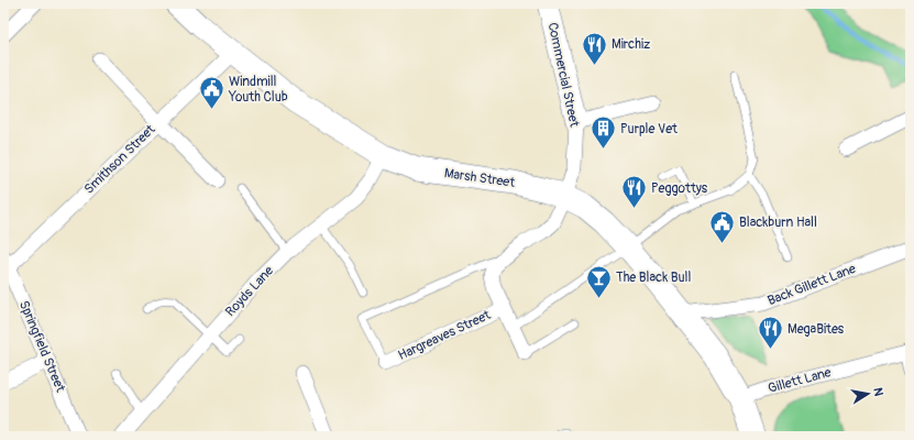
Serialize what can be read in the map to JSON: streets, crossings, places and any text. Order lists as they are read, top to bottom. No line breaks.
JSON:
{"streets":{"main road":["Marsh Street"],"street":["Commercial Street","Smithson Street","Back Gillett Lane","Royds Lane","Hargreaves Street","Springfield Street","Gillett Lane"]},"crossings":[["Commercial Street","Marsh Street"],["Commercial Street","Hargreaves Street"],["Smithson Street","Marsh Street"],["Smithson Street","Springfield Street"],["Marsh Street","Back Gillett Lane"],["Marsh Street","Royds Lane"],["Marsh Street","Gillett Lane"]],"places":{"restaurant":["Mirchiz","Peggottys","MegaBites"],"public building":["Windmill Youth Club","Blackburn Hall"],"building":["Purple Vet"],"bar":["The Black Bull"]},"north":"right"}
